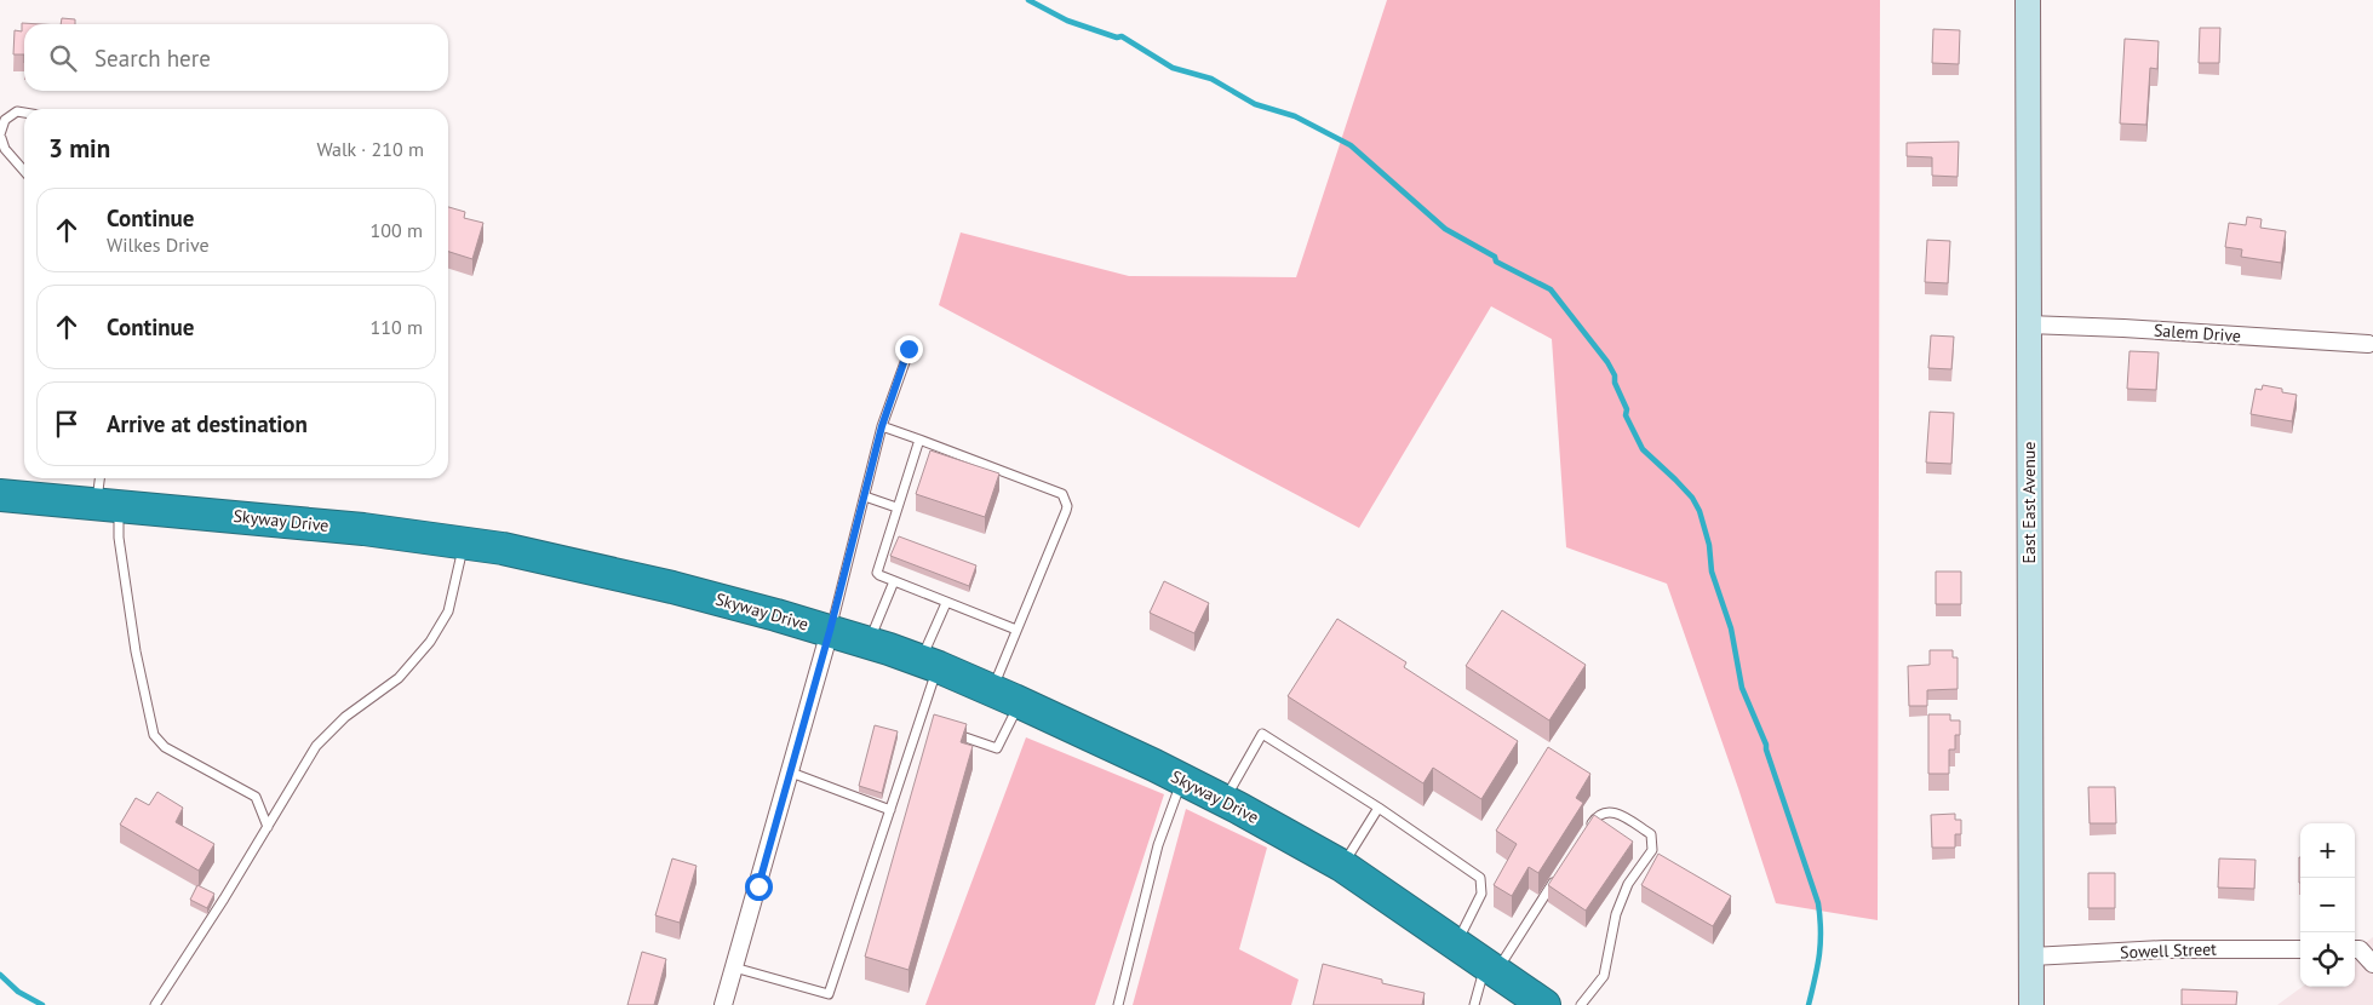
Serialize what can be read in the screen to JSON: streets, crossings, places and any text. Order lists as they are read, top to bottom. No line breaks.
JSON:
{"streets":{"highway":["Skyway Drive"],"street":["Salem Drive","East East Avenue","Sowell Street"]},"crossings":[["Salem Drive","East East Avenue"],["East East Avenue","Sowell Street"]],"page":{"search":"Search here","heading":["3 min","Walk · 210 m"],"list":[["Continue","Wilkes Drive","100 m"],["Continue","110 m"],"Arrive at destination"],"map_buttons":["+","−"]}}
